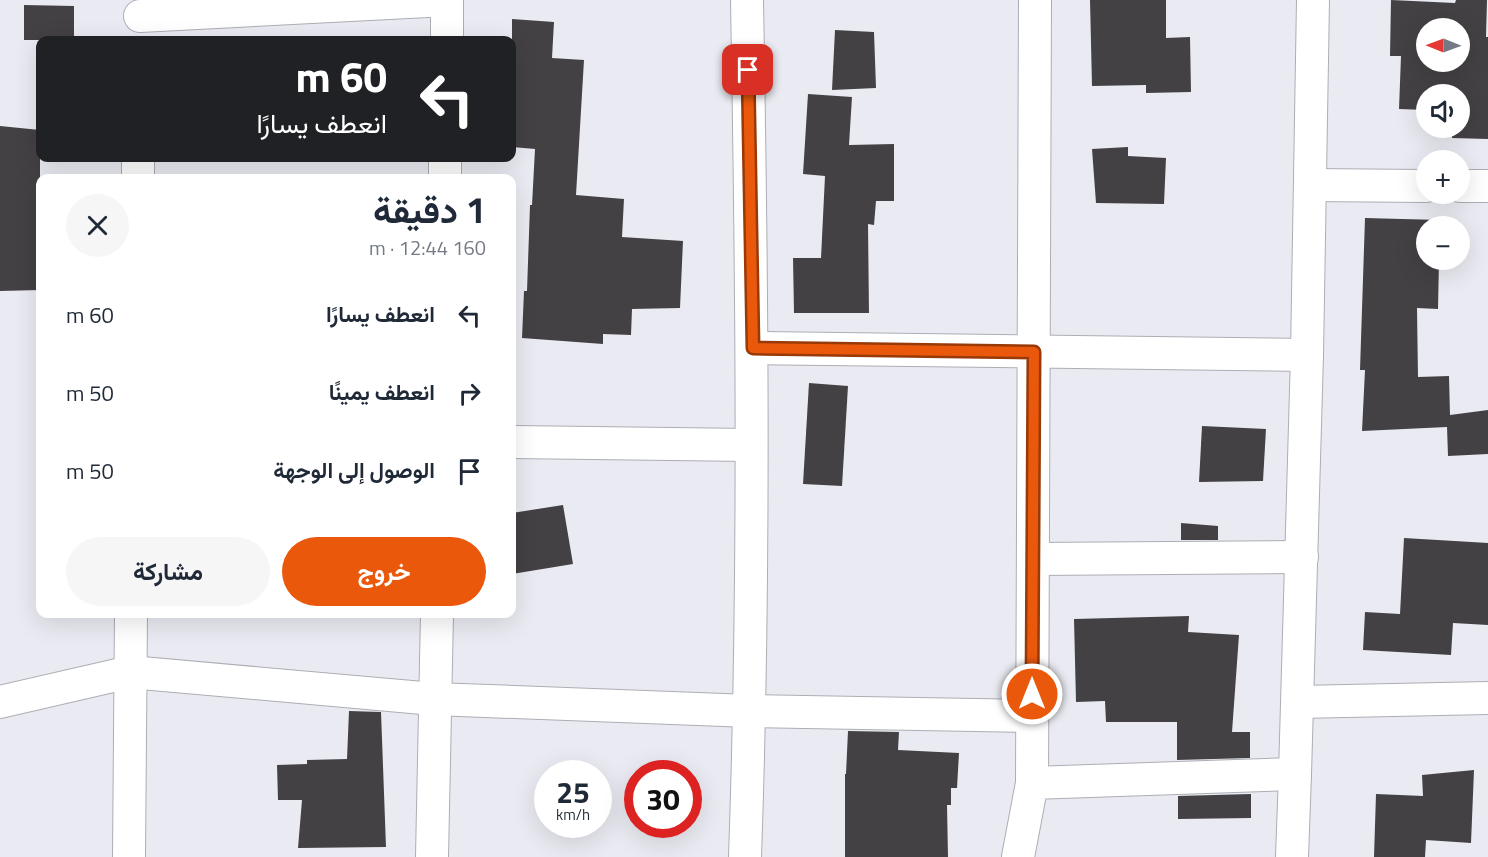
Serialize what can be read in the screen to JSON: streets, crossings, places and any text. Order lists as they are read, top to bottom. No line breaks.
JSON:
{"north":"left","page":{"map_buttons":["+","−"],"turn":["60 m","انعطف يسارًا"],"heading":["1 دقيقة","160 m · 12:44"],"list":[{"name":"انعطف يسارًا","value":"60 m"},{"name":"انعطف يمينًا","value":"50 m"},{"name":"الوصول إلى الوجهة","value":"50 m"}],"buttons":["خروج","مشاركة"],"speed":"25 km/h","limit":"30"}}
